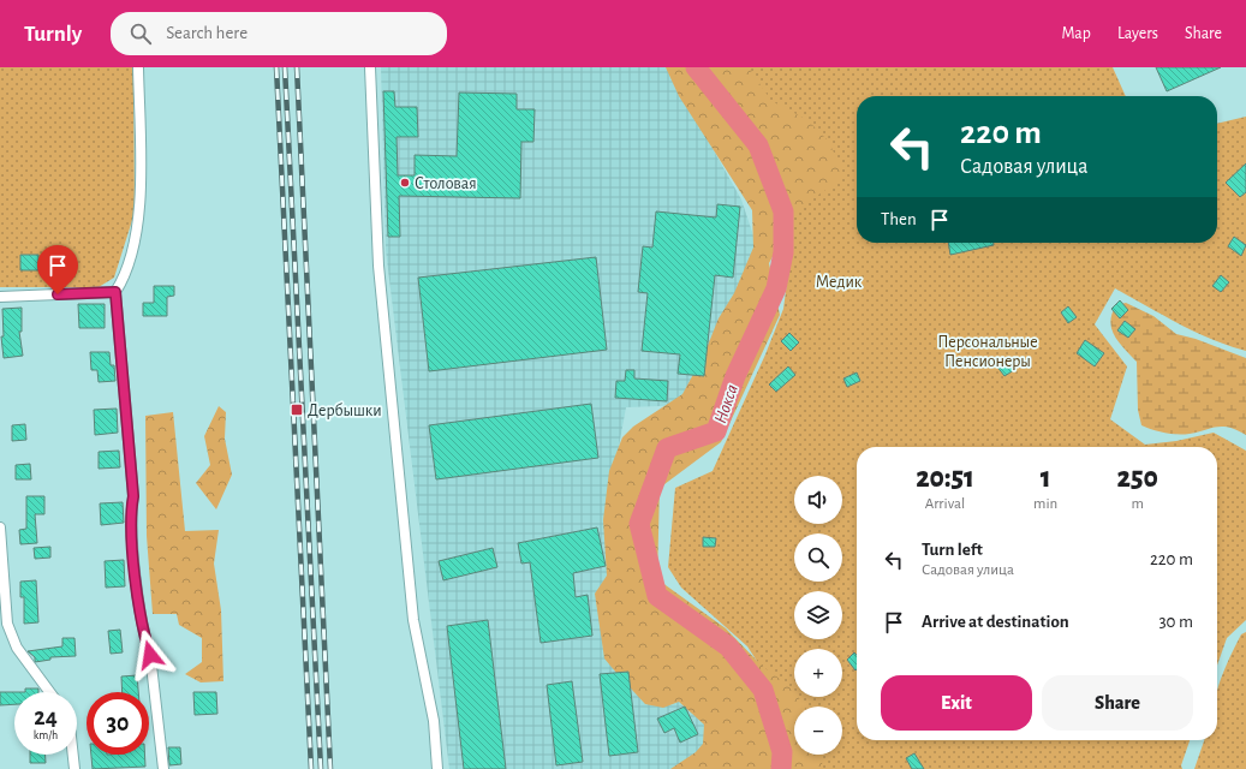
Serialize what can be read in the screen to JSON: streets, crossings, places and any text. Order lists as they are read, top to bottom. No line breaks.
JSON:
{"water":["Нокса"],"parks":["Медик","Персональные Пенсионеры"],"places":{"other":["Столовая"],"transit":["Дербышки"]},"page":{"header":"Turnly","search":"Search here","nav":["Map","Layers","Share"],"turn":["220 m","Садовая улица"],"then":"Then","eta":["20:51","Arrival","1","min","250","m"],"map_buttons":["+","−"],"list":[{"name":"Turn left","note":"Садовая улица","value":"220 m"},{"name":"Arrive at destination","value":"30 m"}],"buttons":["Exit","Share"],"speed":"24 km/h","limit":"30"}}
